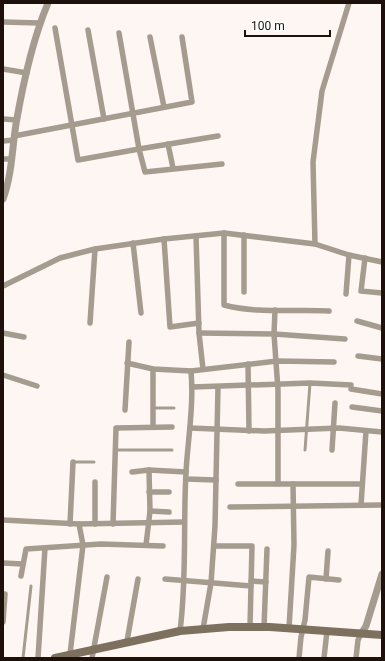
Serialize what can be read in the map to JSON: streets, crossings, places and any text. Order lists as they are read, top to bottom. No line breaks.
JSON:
{"scale_bar":"100 m"}
